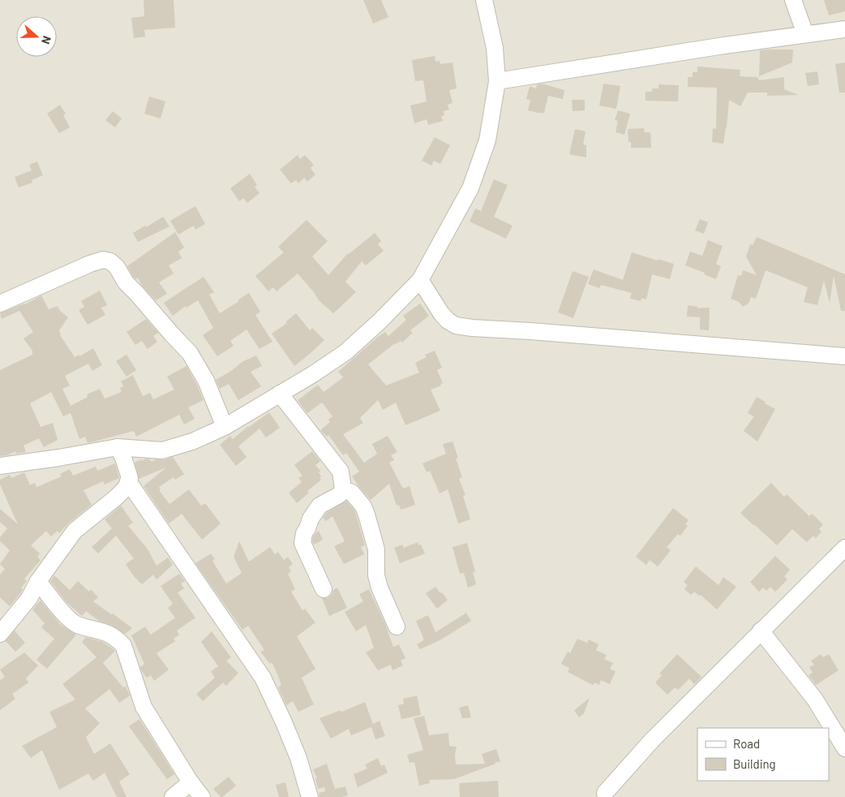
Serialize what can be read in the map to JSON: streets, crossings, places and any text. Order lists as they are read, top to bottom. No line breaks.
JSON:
{"legend":["Road","Building"],"north":"right"}
